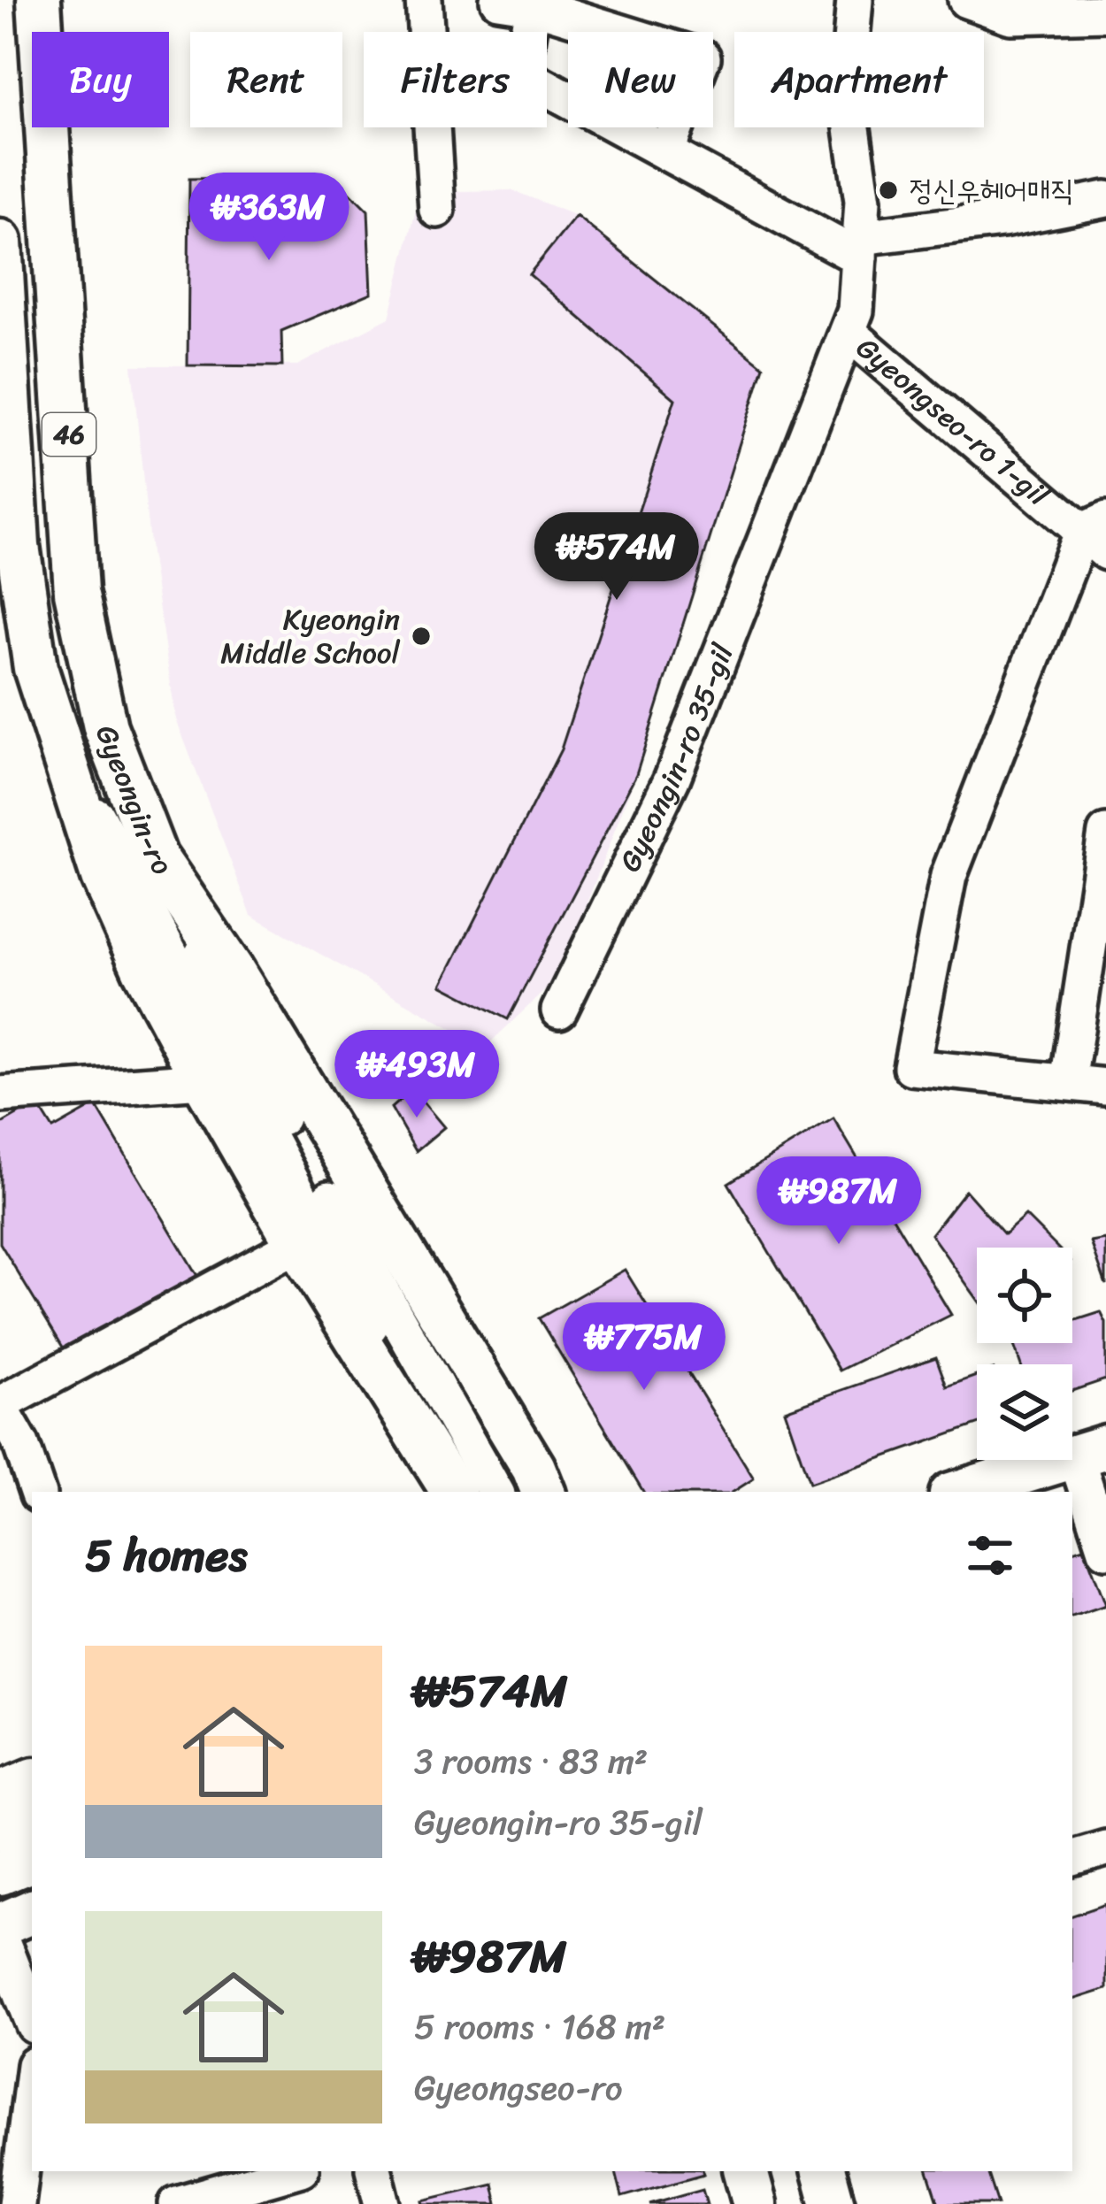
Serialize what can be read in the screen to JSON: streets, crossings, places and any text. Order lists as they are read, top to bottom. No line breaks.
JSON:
{"streets":{"main road":["46","Gyeongin-ro"],"street":["Gyeongseo-ro 1-gil","Gyeongin-ro 35-gil"]},"crossings":[["Gyeongseo-ro 1-gil","Gyeongin-ro 35-gil"]],"places":["정신우헤어매직","Kyeongin Middle School"],"page":{"chip":["Buy","Rent","Filters","New","Apartment"],"price":["₩363M","₩574M","₩493M","₩987M","₩775M"],"heading":"5 homes","list":[{"name":"₩574M","note":"3 rooms · 83 m² · Gyeongin-ro 35-gil"},{"name":"₩987M","note":"5 rooms · 168 m² · Gyeongseo-ro"}]}}
